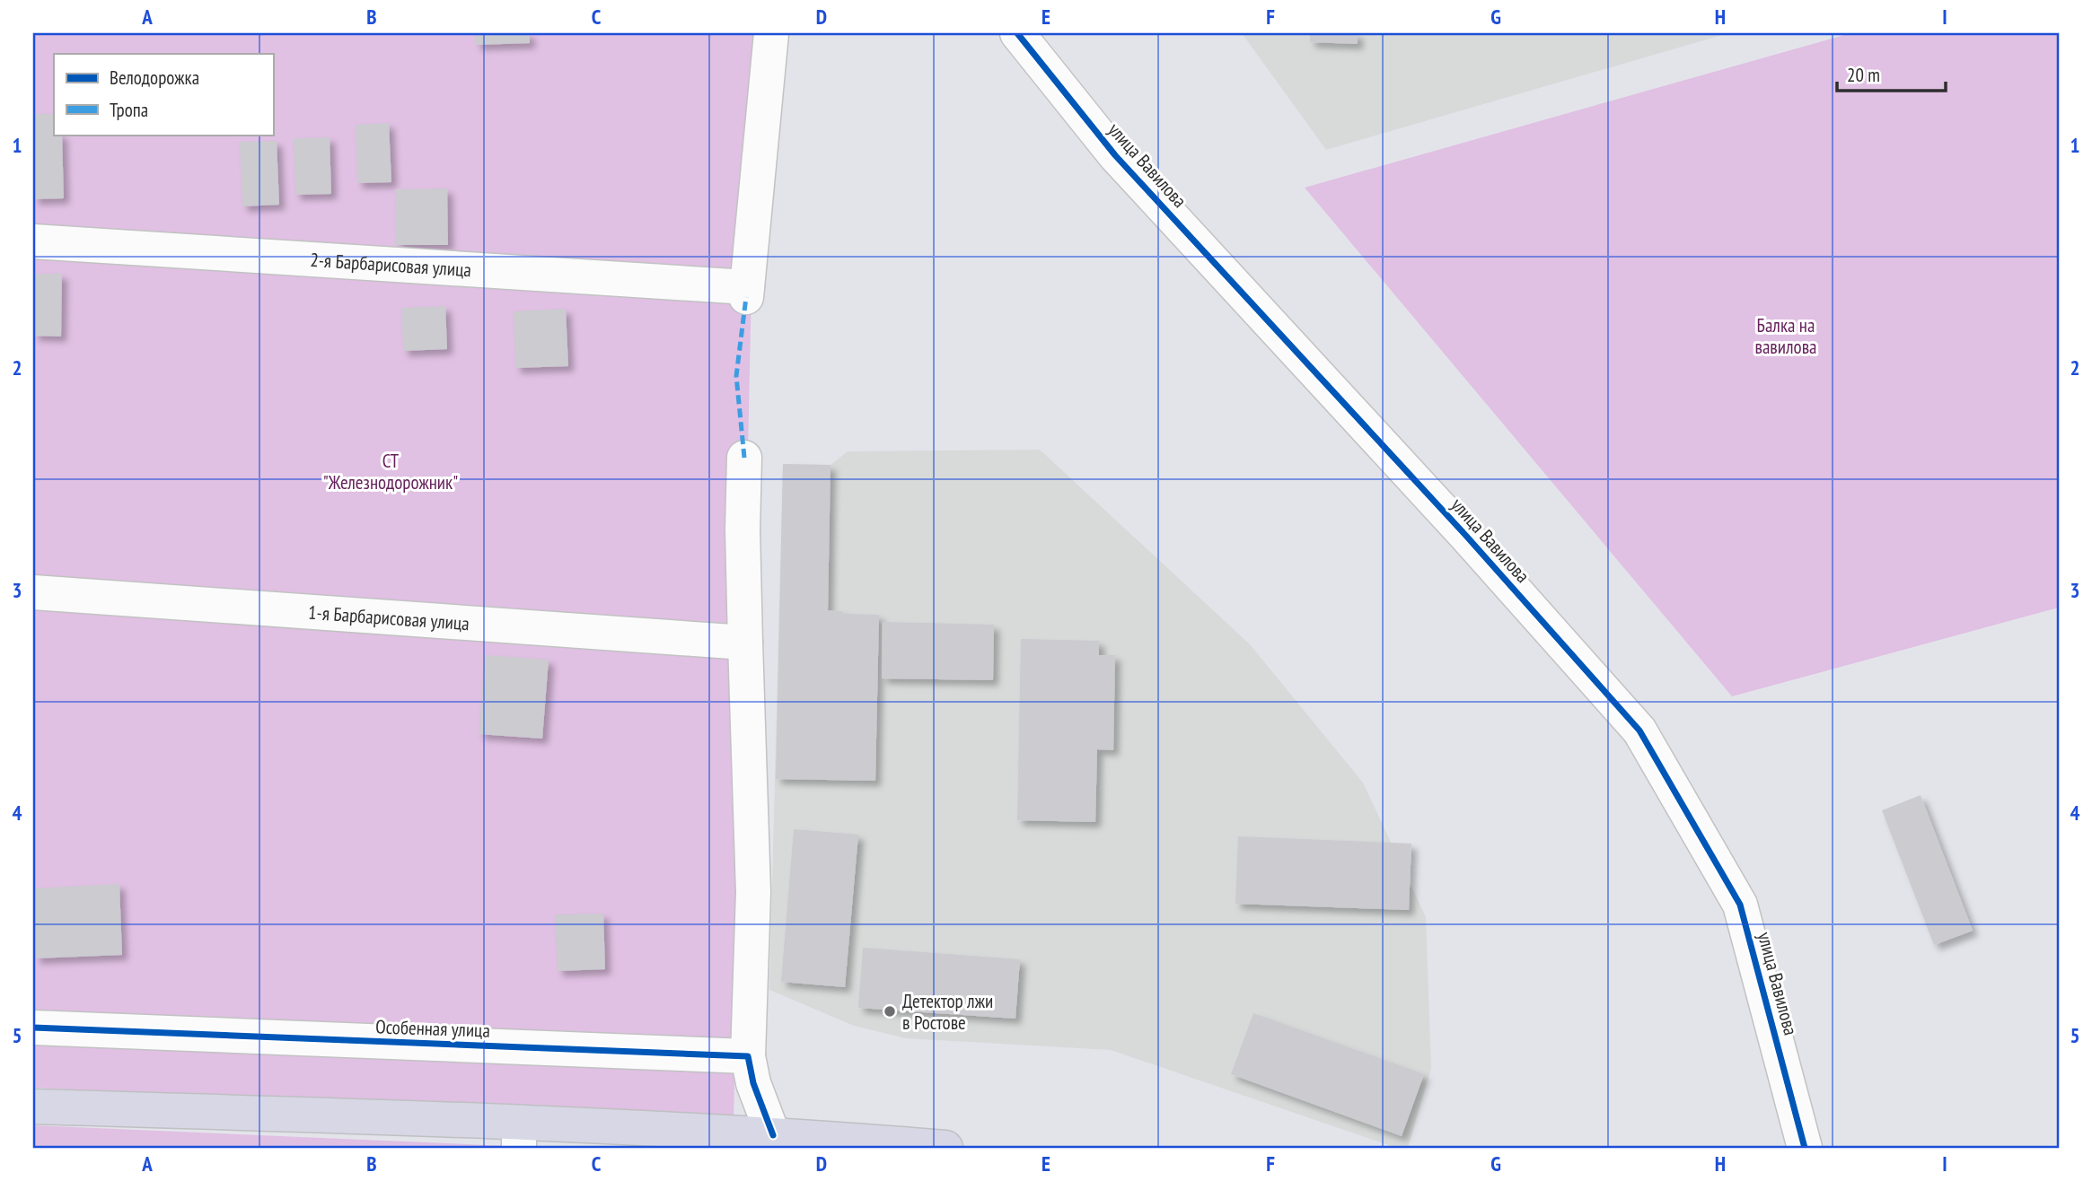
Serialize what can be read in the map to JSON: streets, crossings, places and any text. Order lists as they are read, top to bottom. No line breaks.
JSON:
{"streets":{"street":["улица Вавилова","2-я Барбарисовая улица","1-я Барбарисовая улица","Особенная улица"]},"parks":["Балка на вавилова","СТ \"Железнодорожник\""],"places":["Детектор лжи в Ростове"],"legend":["Велодорожка","Тропа"],"scale_bar":"20 m","grid":{"columns":["A","B","C","D","E","F","G","H","I"],"rows":["1","2","3","4","5"]}}
